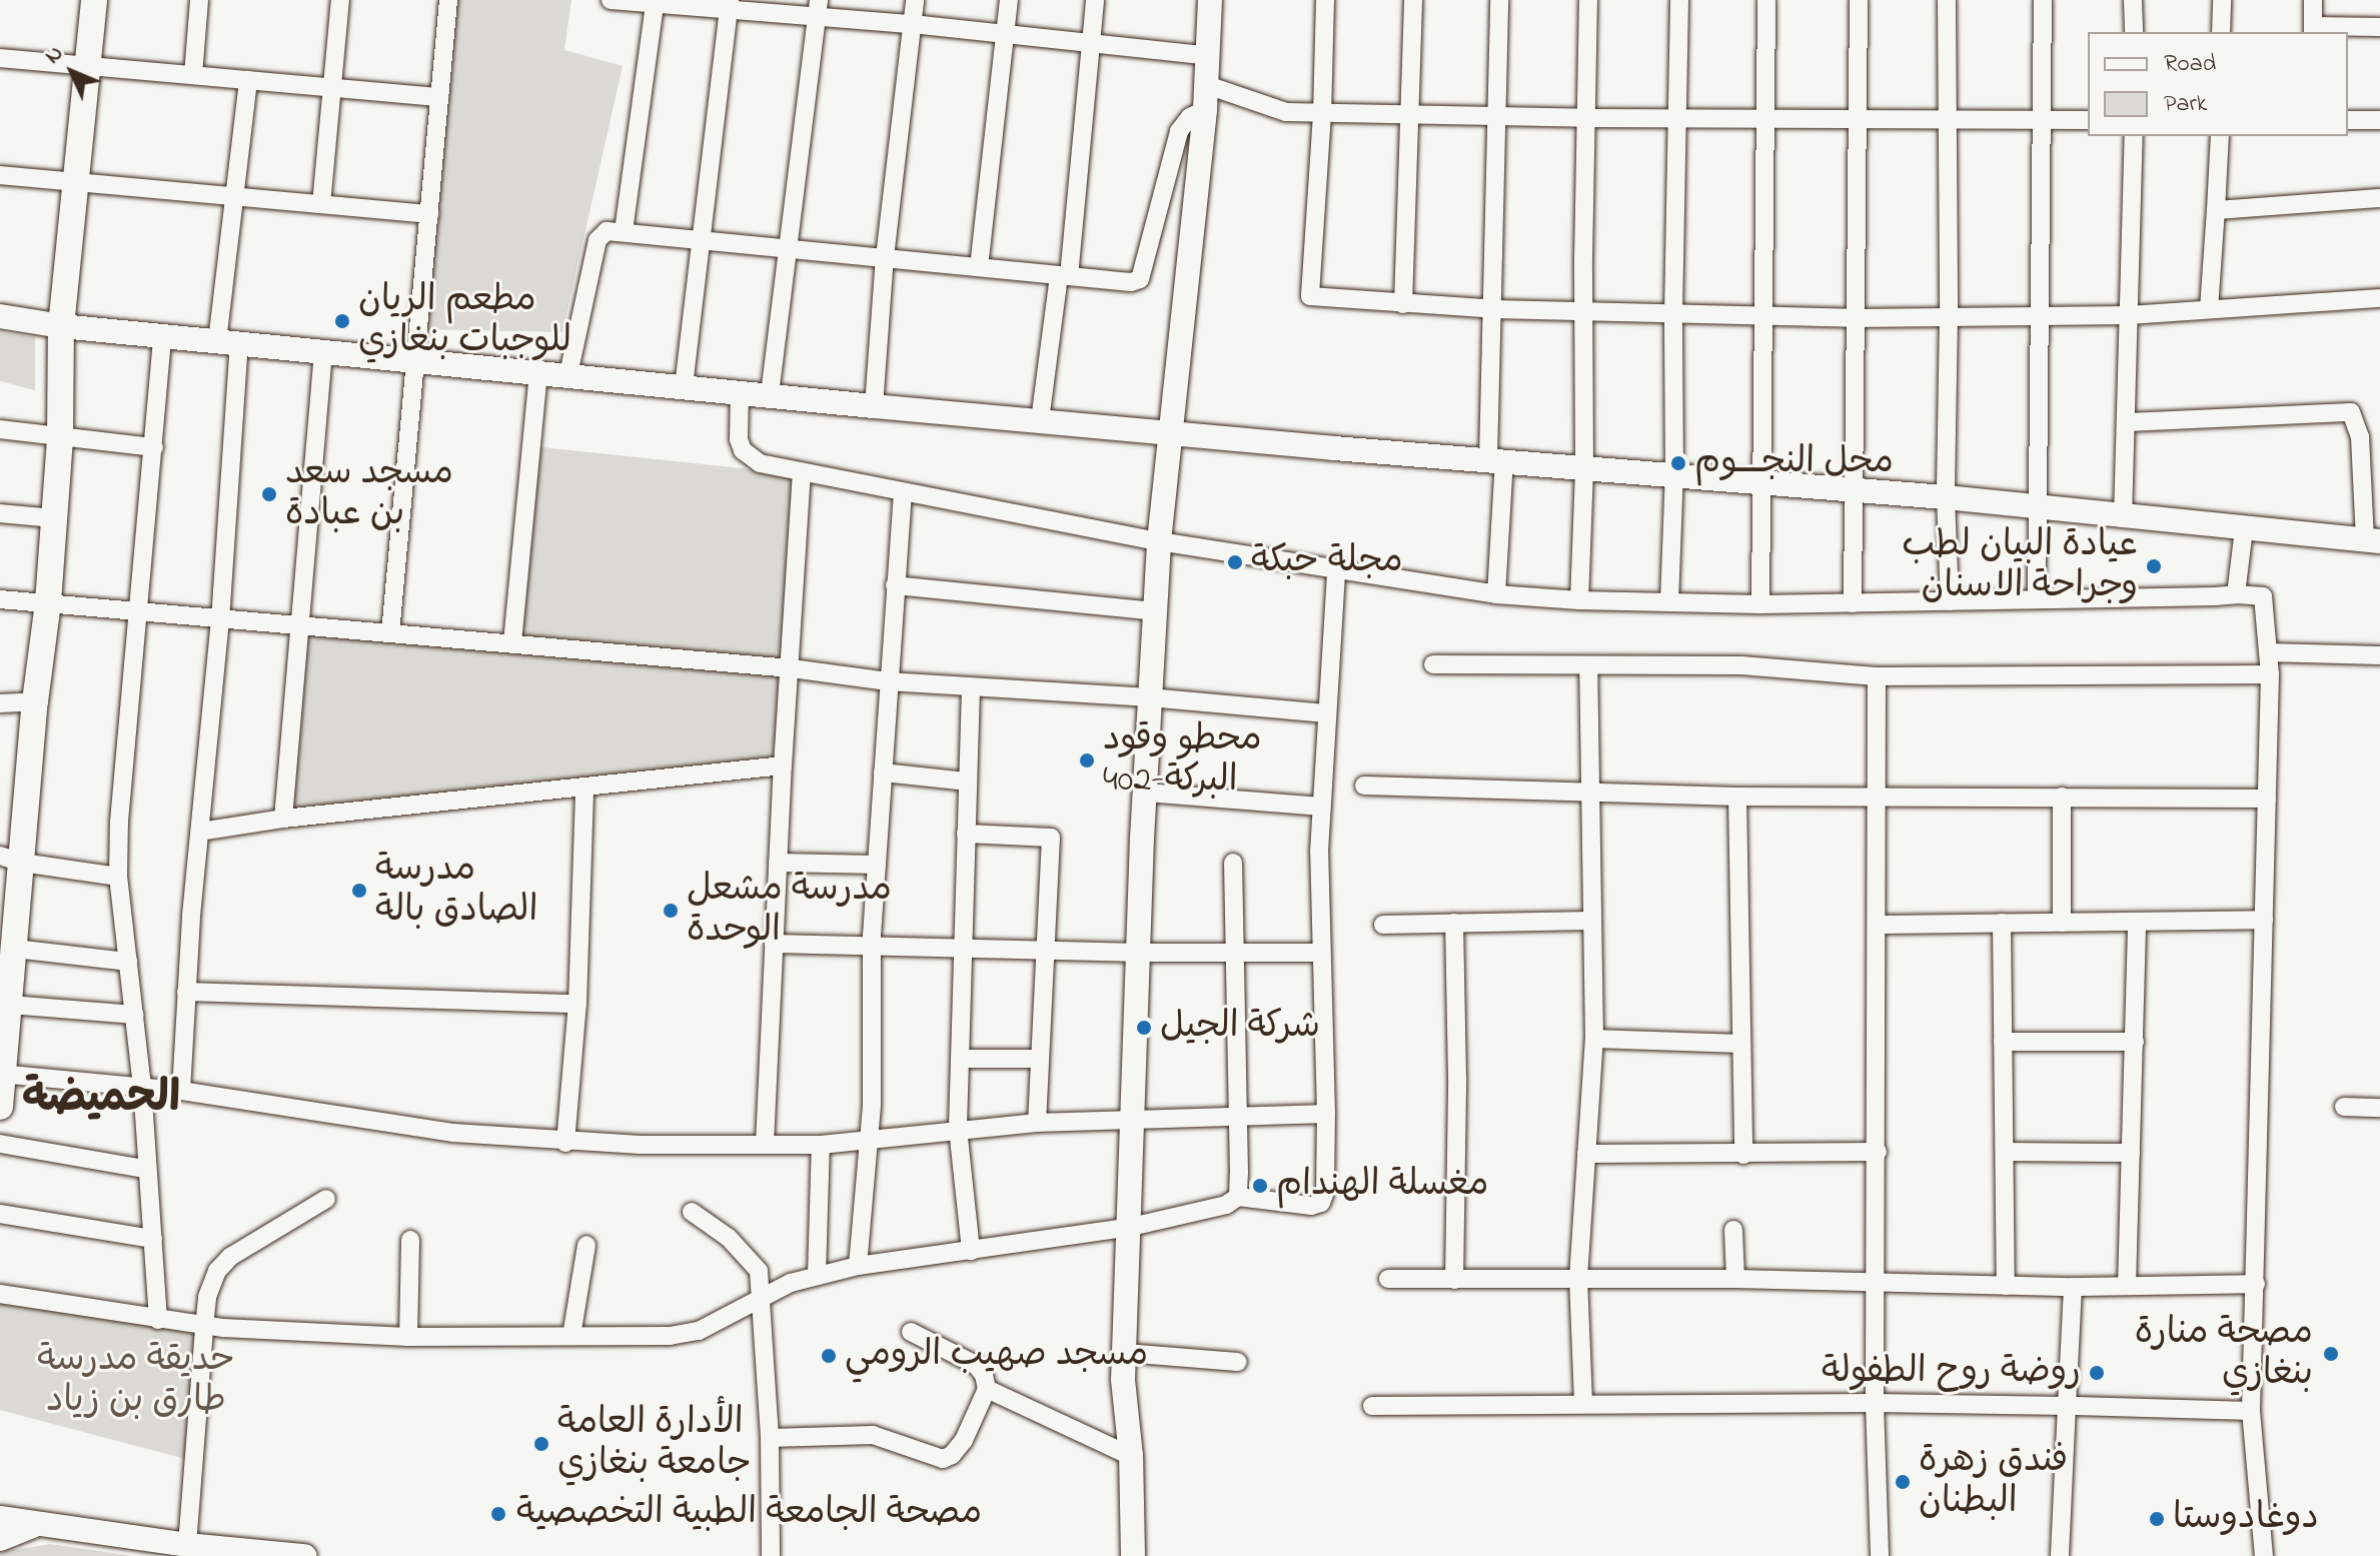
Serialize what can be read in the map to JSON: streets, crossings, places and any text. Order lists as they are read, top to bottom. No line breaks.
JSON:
{"districts":["الحميضة"],"parks":["حديقة مدرسة طارق بن زياد"],"places":["مطعم الريان للوجبات بنغازي","محل النجـــوم","مسجد سعد بن عبادة","مجلة حبكة","عيادة البيان لطب وجراحة الاسنان","محطو وقود 402-البركة","مدرسة الصادق بالة","مدرسة مشعل الوحدة","شركة الجيل","مغسلة الهندام","مصحة منارة بنغازي","مسجد صهيب الرومي","روضة روح الطفولة","الأدارة العامة جامعة بنغازي","فندق زهرة البطنان","مصحة الجامعة الطبية التخصصية","دوغادوستا"],"legend":["Road","Park"],"north":"top left"}
